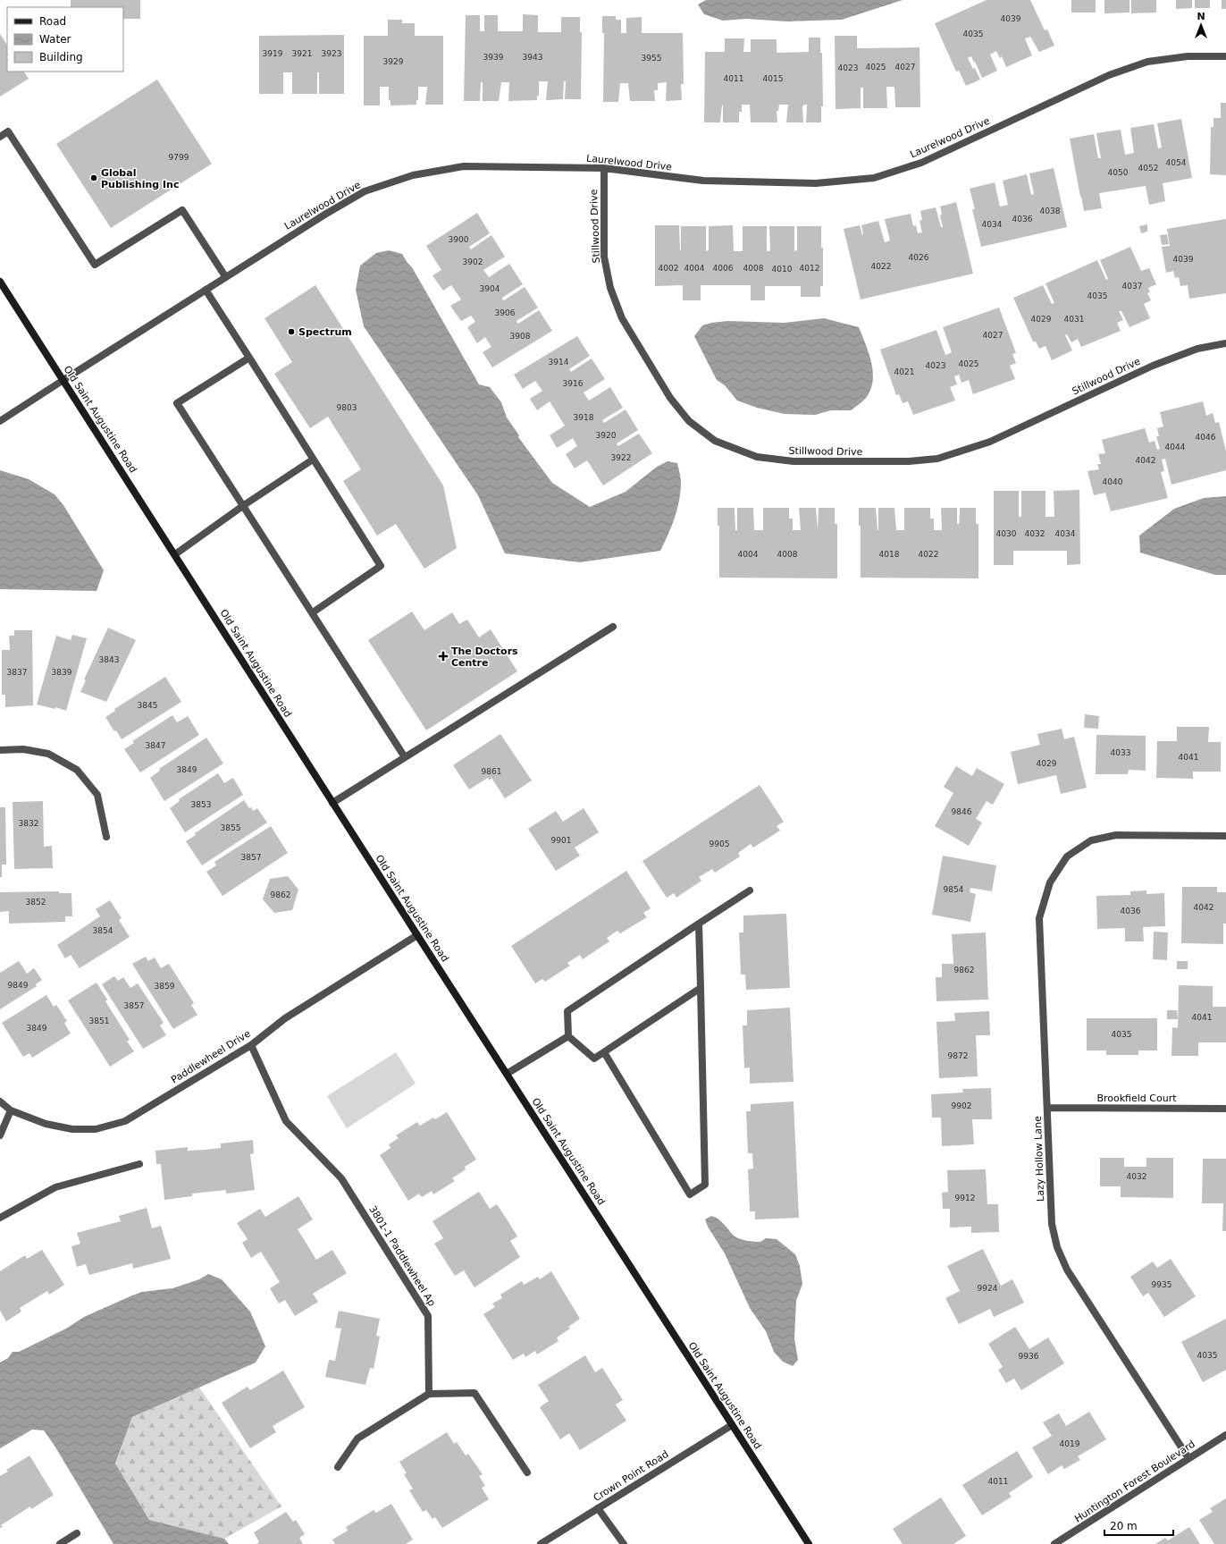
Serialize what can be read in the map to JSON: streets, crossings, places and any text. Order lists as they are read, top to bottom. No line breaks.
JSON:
{"streets":{"main road":["Old Saint Augustine Road"],"street":["Laurelwood Drive","Stillwood Drive","Paddlewheel Drive","Brookfield Court","Lazy Hollow Lane","3801-1 Paddlewheel Ap","Crown Point Road","Huntington Forest Boulevard"]},"crossings":[["Laurelwood Drive","Stillwood Drive"],["Laurelwood Drive","Old Saint Augustine Road"],["Old Saint Augustine Road","Paddlewheel Drive"],["Old Saint Augustine Road","Crown Point Road"],["Paddlewheel Drive","3801-1 Paddlewheel Ap"],["Brookfield Court","Lazy Hollow Lane"],["Lazy Hollow Lane","Huntington Forest Boulevard"]],"places":{"other":["Global Publishing Inc","Spectrum"],"health":["The Doctors Centre"]},"house_numbers":["4039","4035","3919","3921","3923","3939","3943","3955","3929","4025","4027","4023","4011","4015","9799","4054","4052","4050","4038","4036","4034","3900","4026","4039","3902","4022","4002","4004","4006","4008","4012","4010","4037","3904","4035","3906","4029","4031","4027","3908","3914","4025","4023","4021","3916","9803","3918","3920","4046","4044","3922","4042","4040","4030","4032","4034","4004","4008","4018","4022","3843","3837","3839","3845","3847","4033","4041","4029","3849","9861","3853","9846","3832","3855","9901","9905","3857","9854","9862","3852","4042","4036","3854","9862","9849","3859","3857","4041","3851","3849","4035","9872","9902","4032","9912","9935","9924","4035","9936","4019","4011"],"legend":["Road","Water","Building"],"scale_bar":"20 m","north":"top"}
